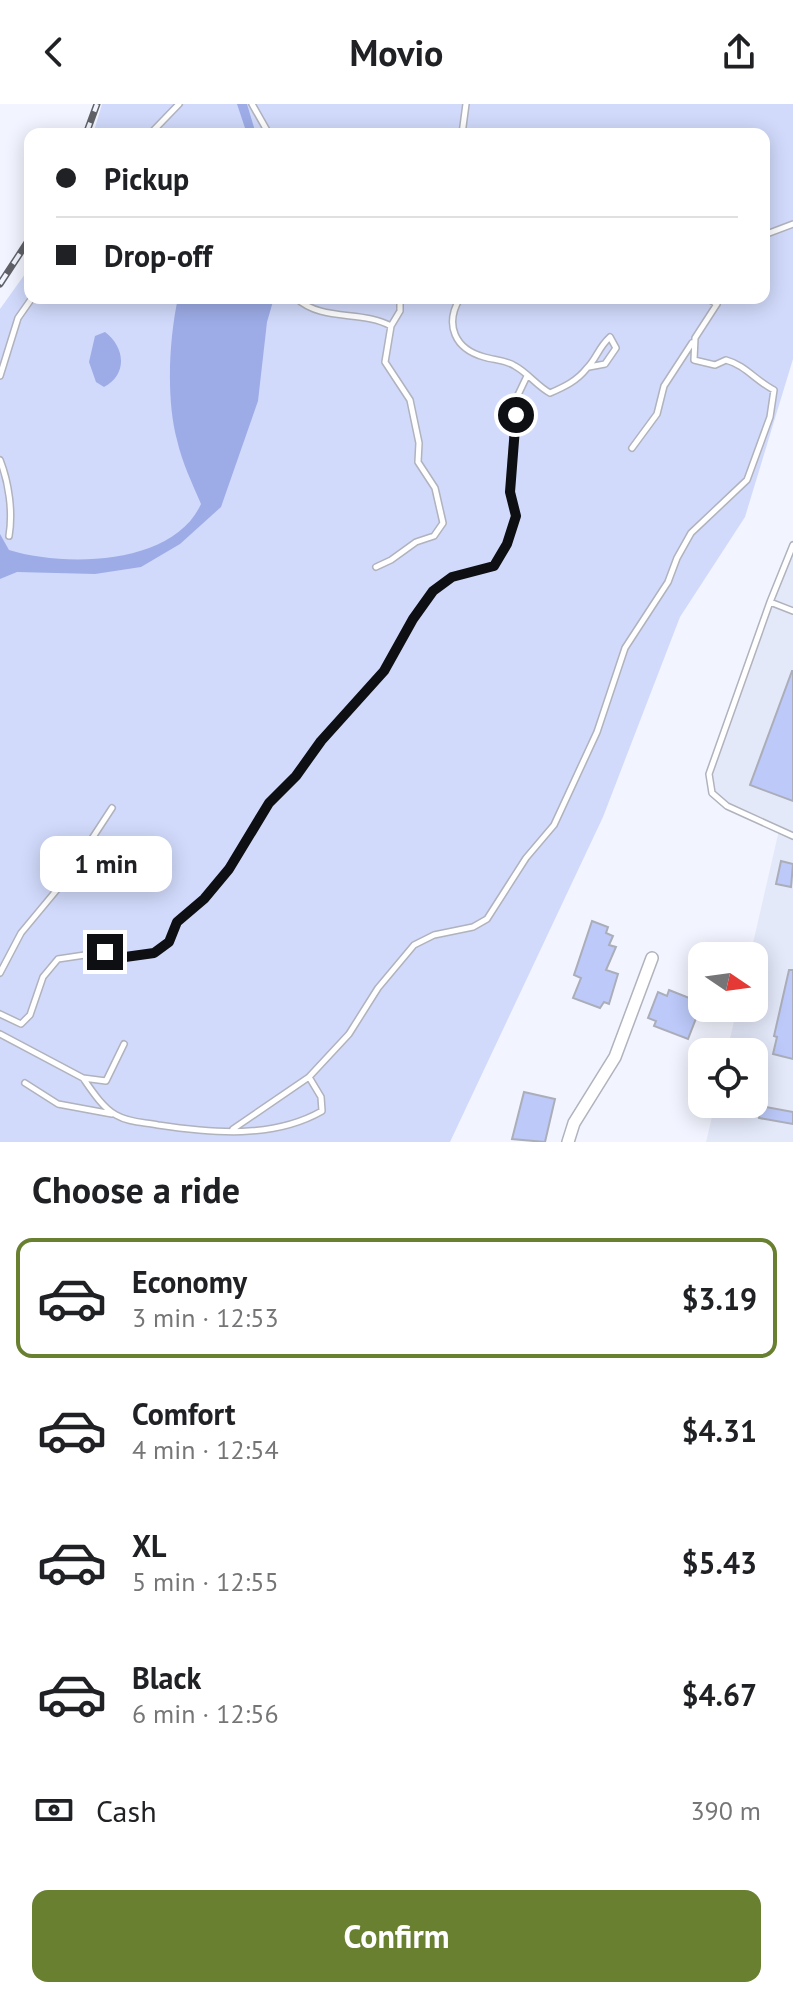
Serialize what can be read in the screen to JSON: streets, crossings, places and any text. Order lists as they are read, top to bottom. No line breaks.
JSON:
{"north":"right","page":{"header":"Movio","banner":["Pickup","Drop-off"],"bubble":"1 min","heading":"Choose a ride","list":[{"name":"Economy","note":"3 min · 12:53","value":"$3.19"},{"name":"Comfort","note":"4 min · 12:54","value":"$4.31"},{"name":"XL","note":"5 min · 12:55","value":"$5.43"},{"name":"Black","note":"6 min · 12:56","value":"$4.67"}],"pay":["Cash","390 m"],"buttons":"Confirm"}}
